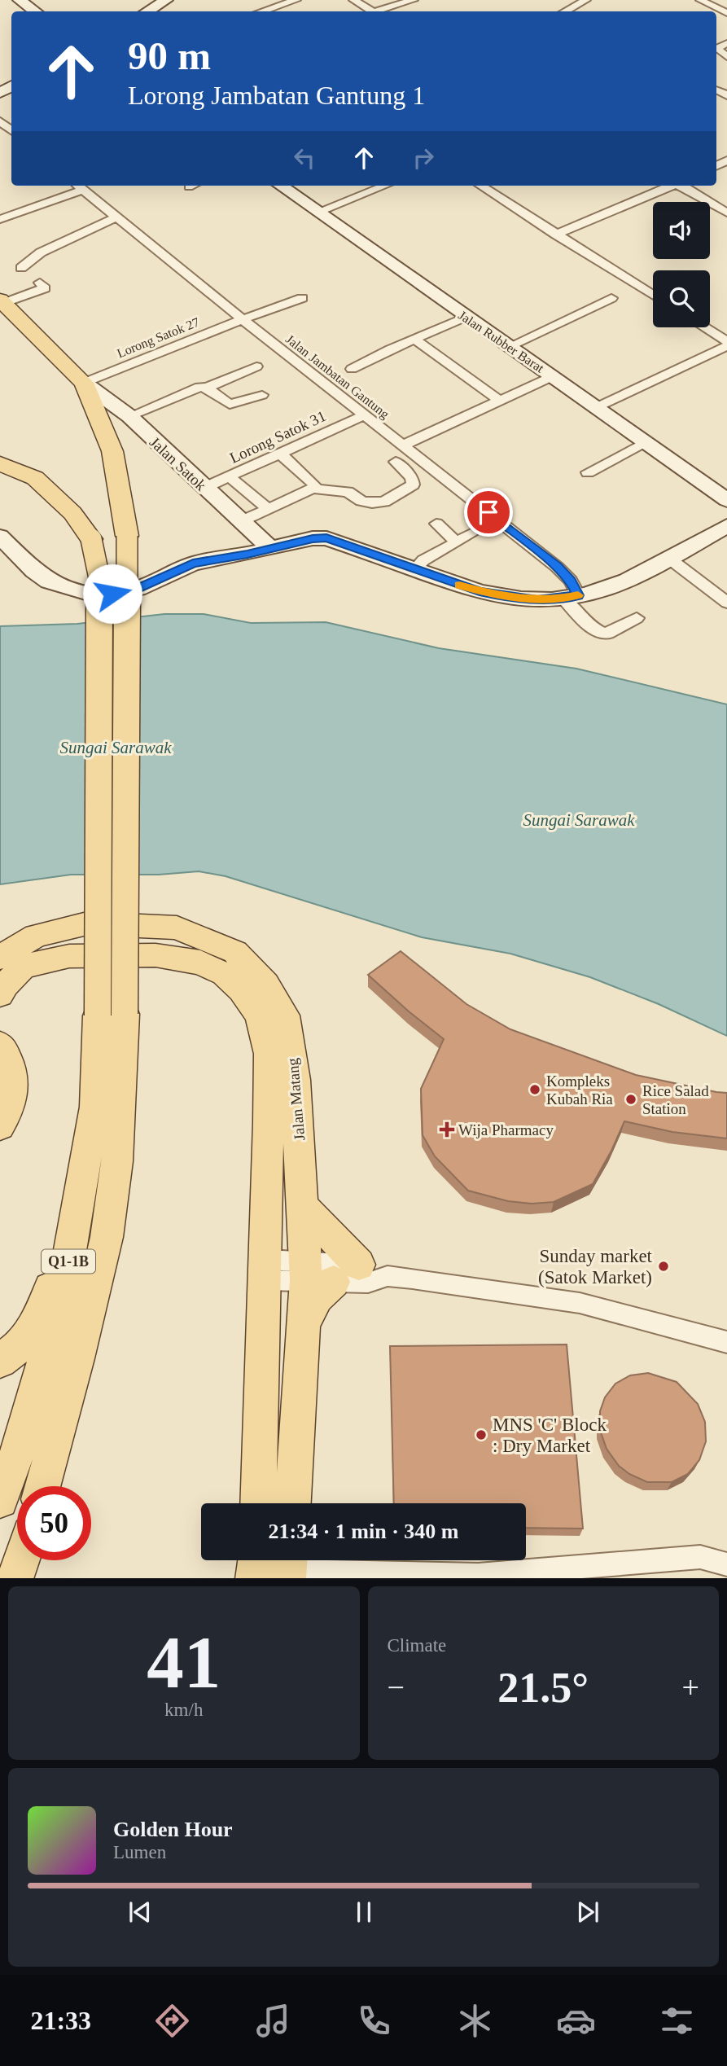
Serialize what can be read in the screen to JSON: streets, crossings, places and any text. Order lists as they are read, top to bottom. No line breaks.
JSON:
{"streets":{"main road":["Jalan Rubber Barat","Jalan Satok","Jalan Matang","Q1-1B"],"street":["Lorong Satok 27","Jalan Jambatan Gantung","Lorong Satok 31"]},"crossings":[["Lorong Satok 27","Jalan Jambatan Gantung"],["Lorong Satok 27","Jalan Satok"],["Jalan Jambatan Gantung","Lorong Satok 31"],["Lorong Satok 31","Jalan Satok"],["Jalan Satok","Q1-1B"]],"water":["Sungai Sarawak"],"places":{"other":["Kompleks Kubah Ria","Rice Salad Station","Sunday market (Satok Market)","MNS 'C' Block : Dry Market"],"health":["Wija Pharmacy"]},"page":{"turn":["90 m","Lorong Jambatan Gantung 1"],"limit":"50","trip":"21:34 · 1 min · 340 m","tile":[["41","km/h"],"Climate"],"heat":["−","21.5°","+"],"song":["Golden Hour","Lumen"],"tabs":"21:33"}}
